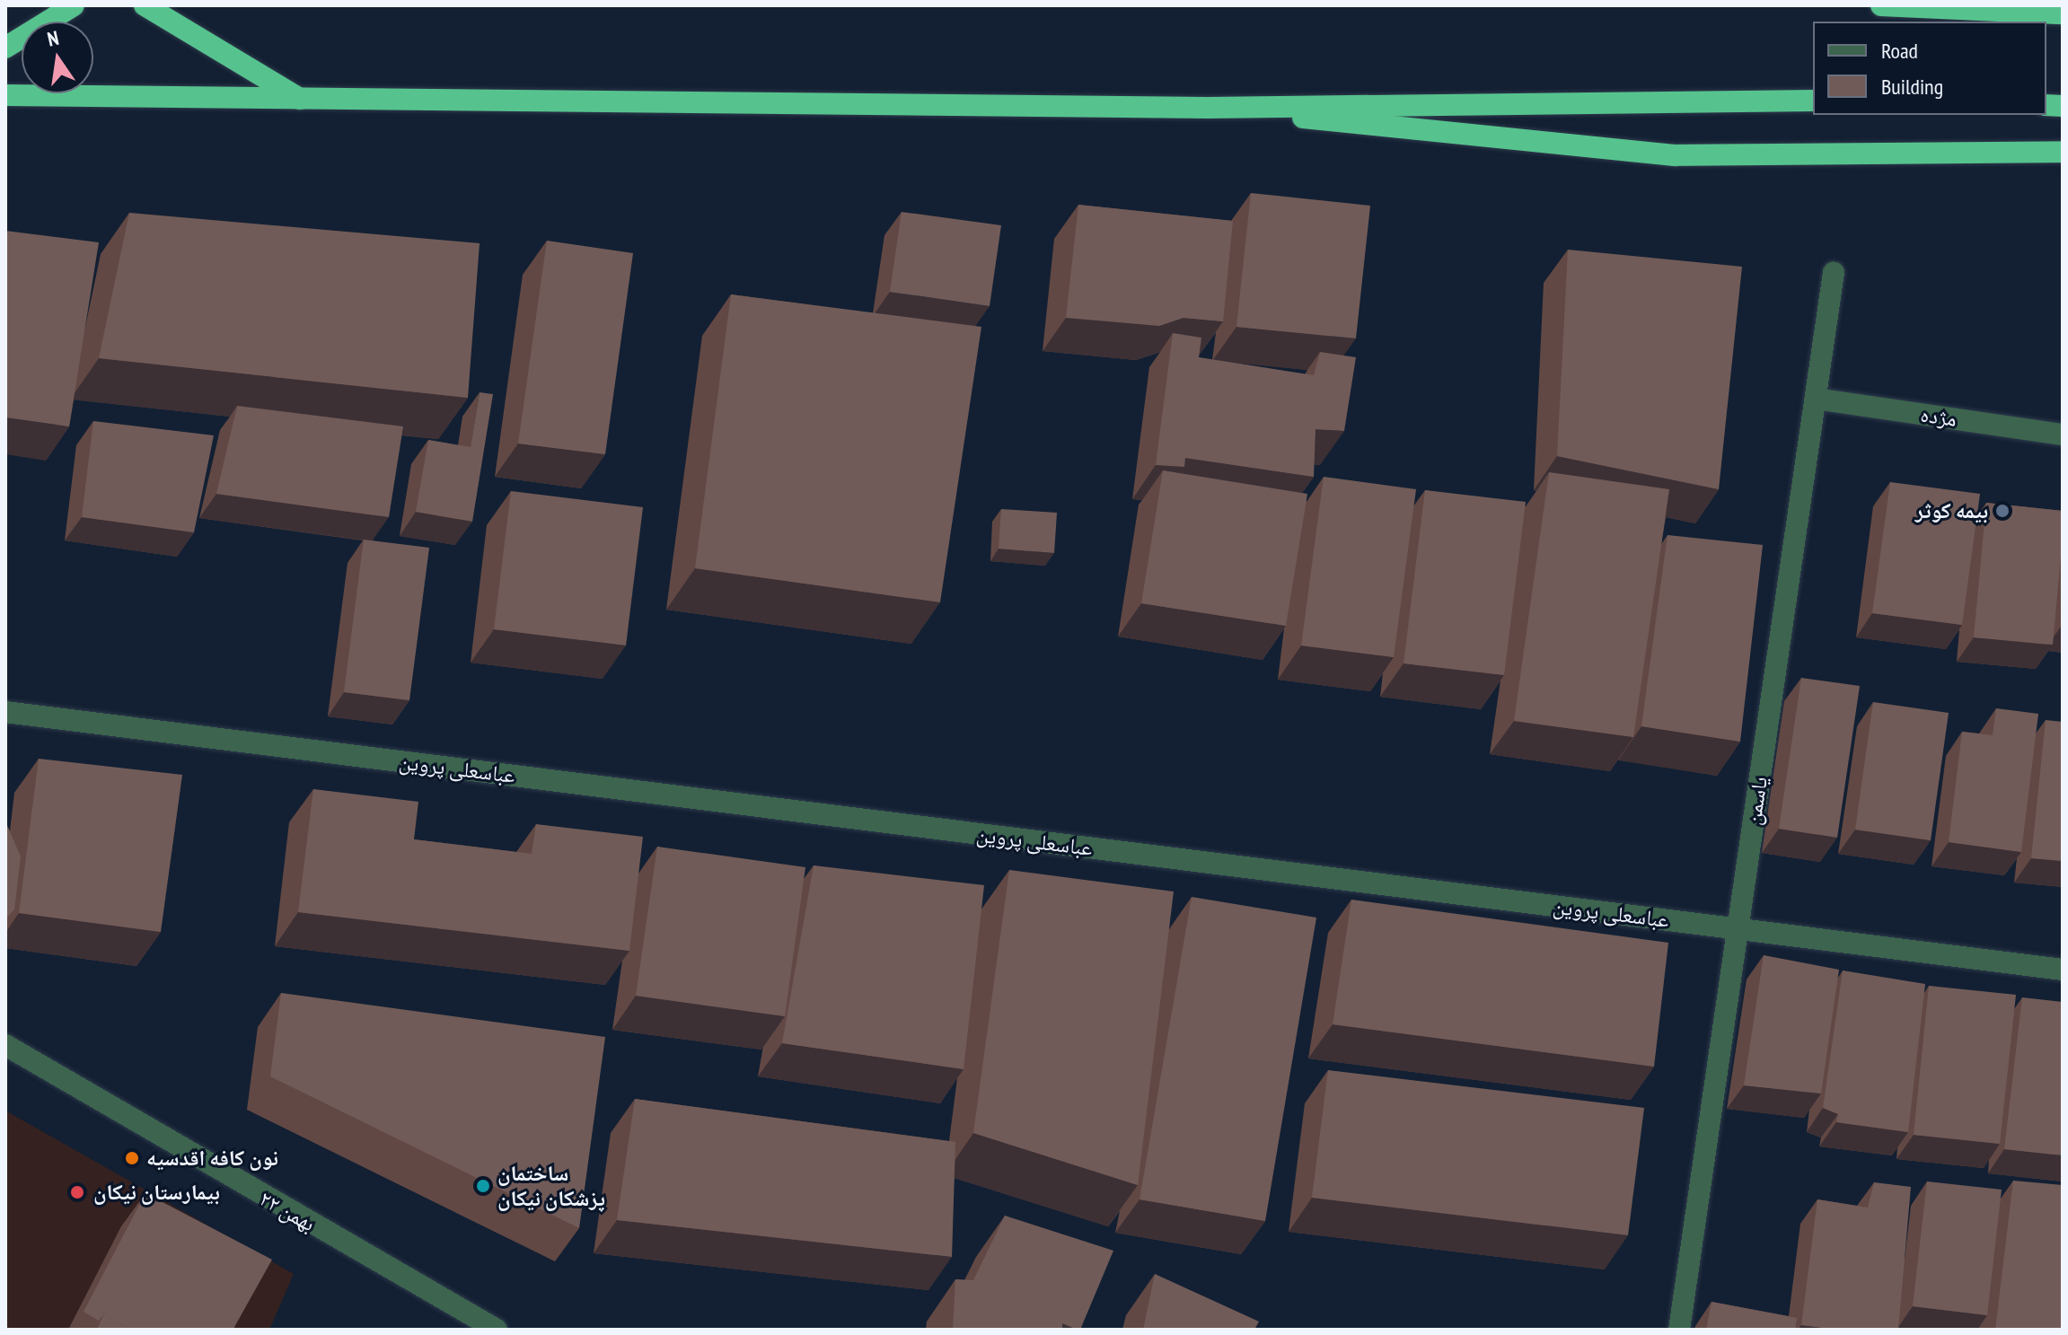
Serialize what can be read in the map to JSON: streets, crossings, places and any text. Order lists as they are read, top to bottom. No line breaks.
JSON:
{"streets":{"street":["مژده","عباسعلی پروین","یاسمن","۲۲ بهمن"]},"crossings":[["مژده","یاسمن"],["عباسعلی پروین","یاسمن"]],"places":["بیمه کوثر","نون کافه اقدسیه","ساختمان پزشکان نیکان","بیمارستان نیکان"],"legend":["Road","Building"],"north":"top"}
